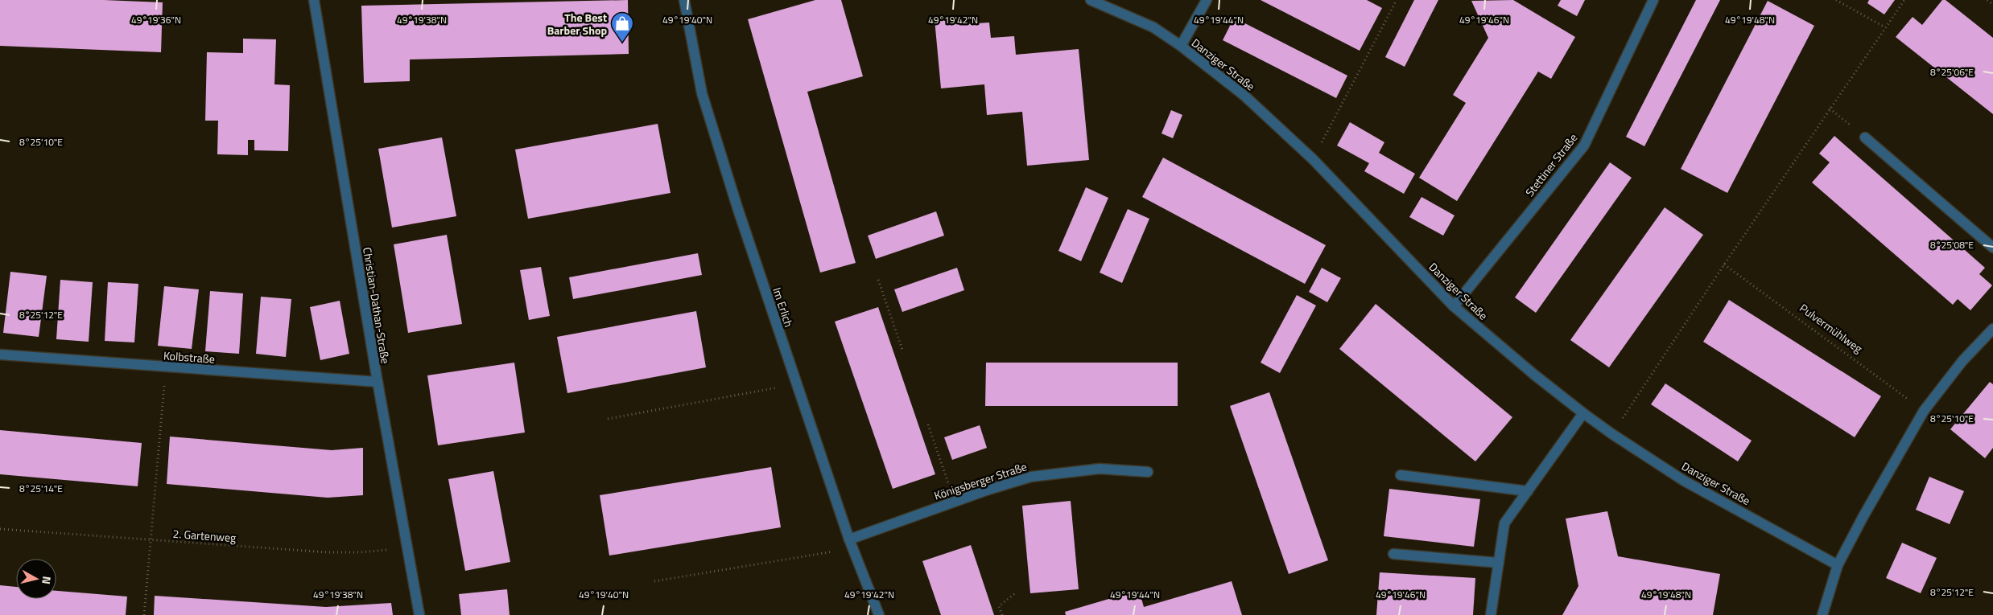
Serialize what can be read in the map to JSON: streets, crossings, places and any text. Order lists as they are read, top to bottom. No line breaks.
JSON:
{"streets":{"street":["Danziger Straße","Stettiner Straße","Christian-Dathan-Straße","Im Erlich","Kolbstraße","Königsberger Straße"],"path":["Pulvermühlweg","2. Gartenweg"]},"crossings":[["Danziger Straße","Stettiner Straße"],["Christian-Dathan-Straße","Kolbstraße"],["Christian-Dathan-Straße","2. Gartenweg"],["Im Erlich","Königsberger Straße"]],"places":{"shop":["The Best Barber Shop"]},"north":"right","coordinates":["49°19'36\"N","49°19'38\"N","49°19'40\"N","49°19'42\"N","49°19'44\"N","49°19'46\"N","49°19'48\"N","8°25'06\"E","8°25'10\"E","8°25'08\"E","8°25'12\"E","8°25'14\"E"]}
